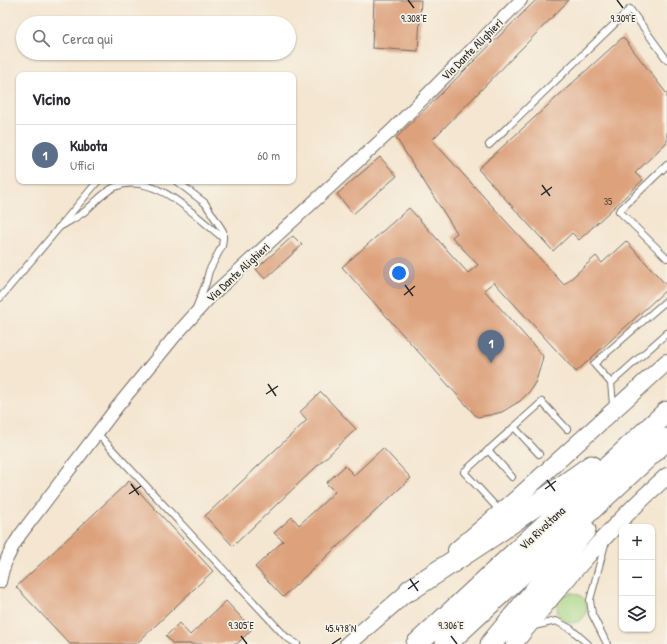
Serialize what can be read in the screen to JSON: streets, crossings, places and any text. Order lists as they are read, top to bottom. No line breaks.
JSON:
{"streets":{"highway":["Via Rivoltana"],"street":["Via Dante Alighieri"]},"house_numbers":["35"],"page":{"search":"Cerca qui","heading":"Vicino","list":[{"mark":"1","name":"Kubota","note":"Uffici","value":"60 m"}],"pins":"1","map_buttons":["+","−"]},"coordinates":["9.308°E","9.309°E","9.305°E","9.306°E","45.478°N"]}
